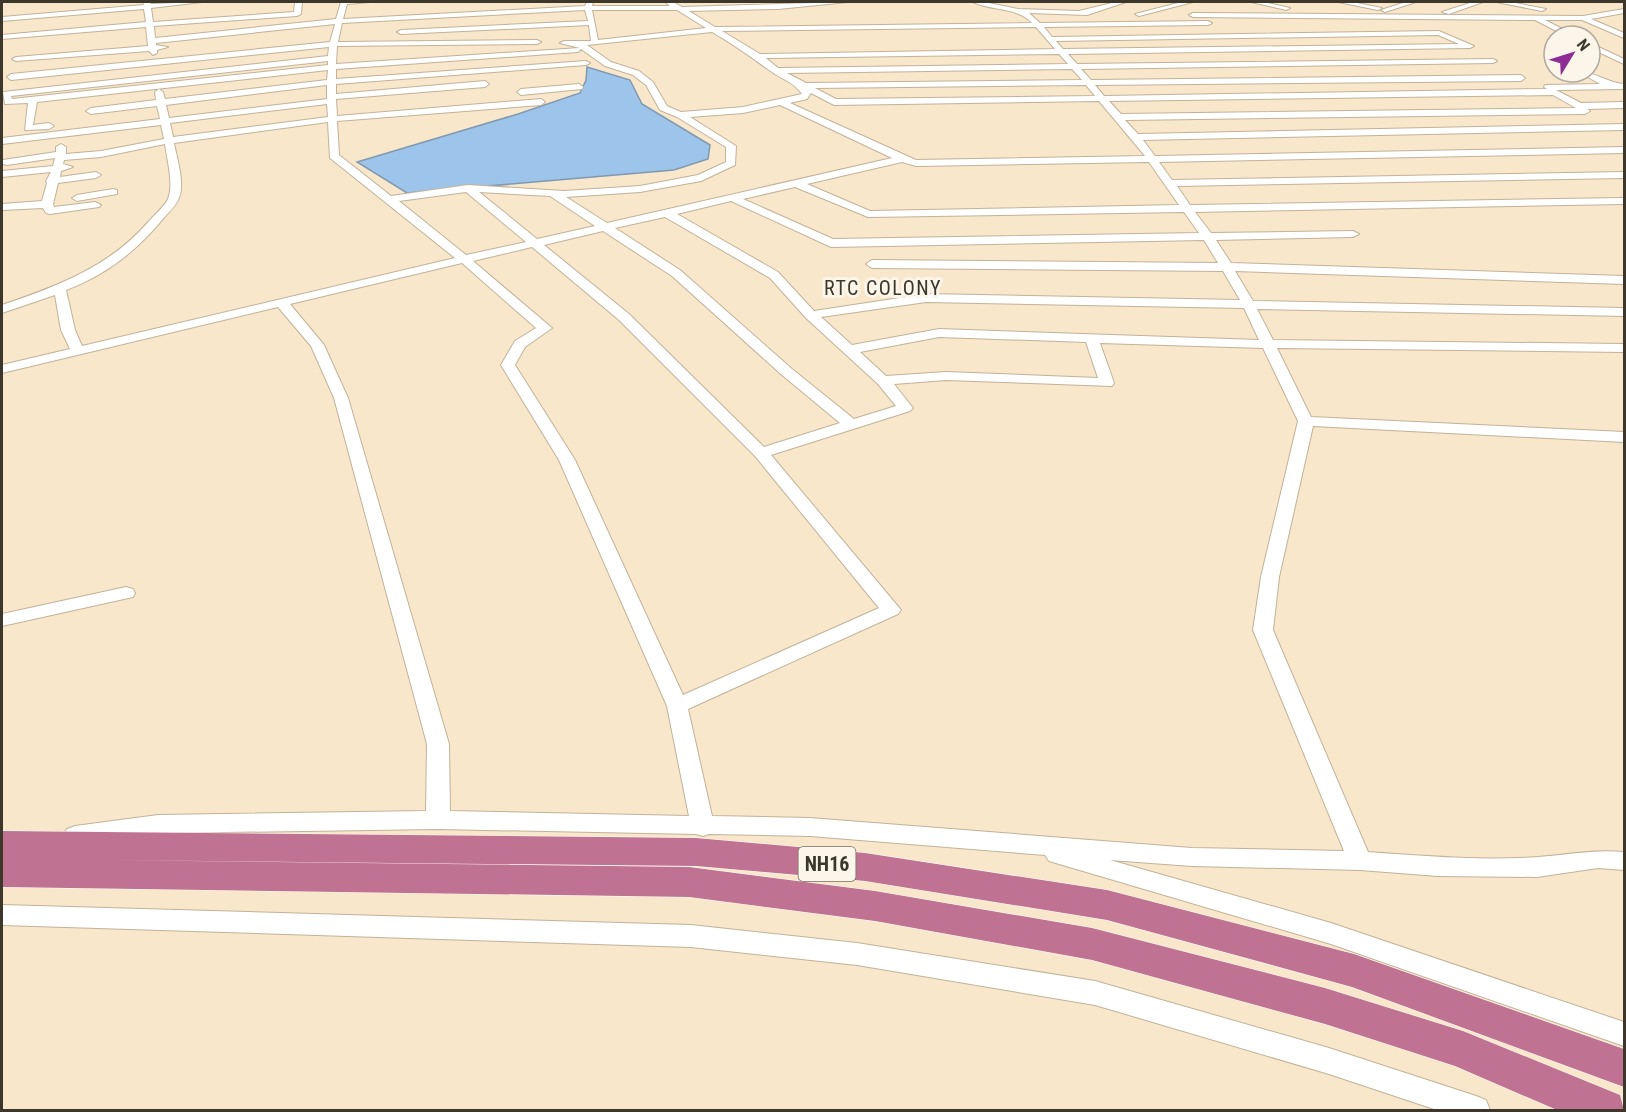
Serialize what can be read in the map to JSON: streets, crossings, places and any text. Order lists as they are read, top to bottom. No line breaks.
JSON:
{"streets":{"highway":["NH16"]},"districts":["RTC COLONY"],"north":"top right"}
